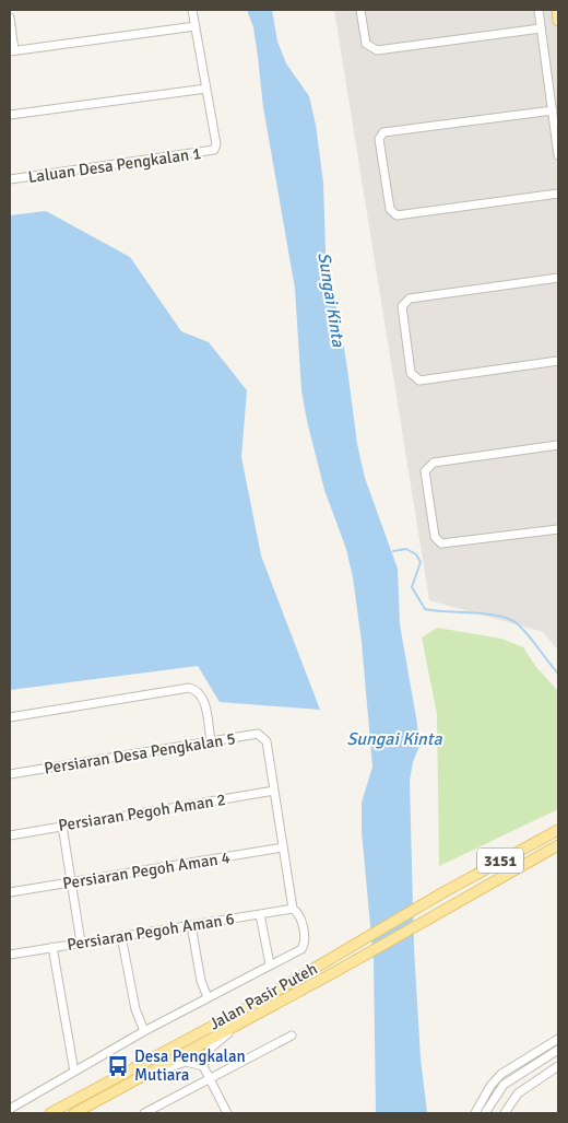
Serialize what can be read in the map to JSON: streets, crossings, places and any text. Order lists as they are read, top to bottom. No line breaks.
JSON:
{"streets":{"main road":["3151","Jalan Pasir Puteh"],"street":["Laluan Desa Pengkalan 1","Persiaran Desa Pengkalan 5","Persiaran Pegoh Aman 2","Persiaran Pegoh Aman 4","Persiaran Pegoh Aman 6"]},"crossings":[["Persiaran Desa Pengkalan 5","Persiaran Pegoh Aman 2"],["3151","Jalan Pasir Puteh"]],"water":["Sungai Kinta"],"places":{"bus stop":["Desa Pengkalan Mutiara"]}}
